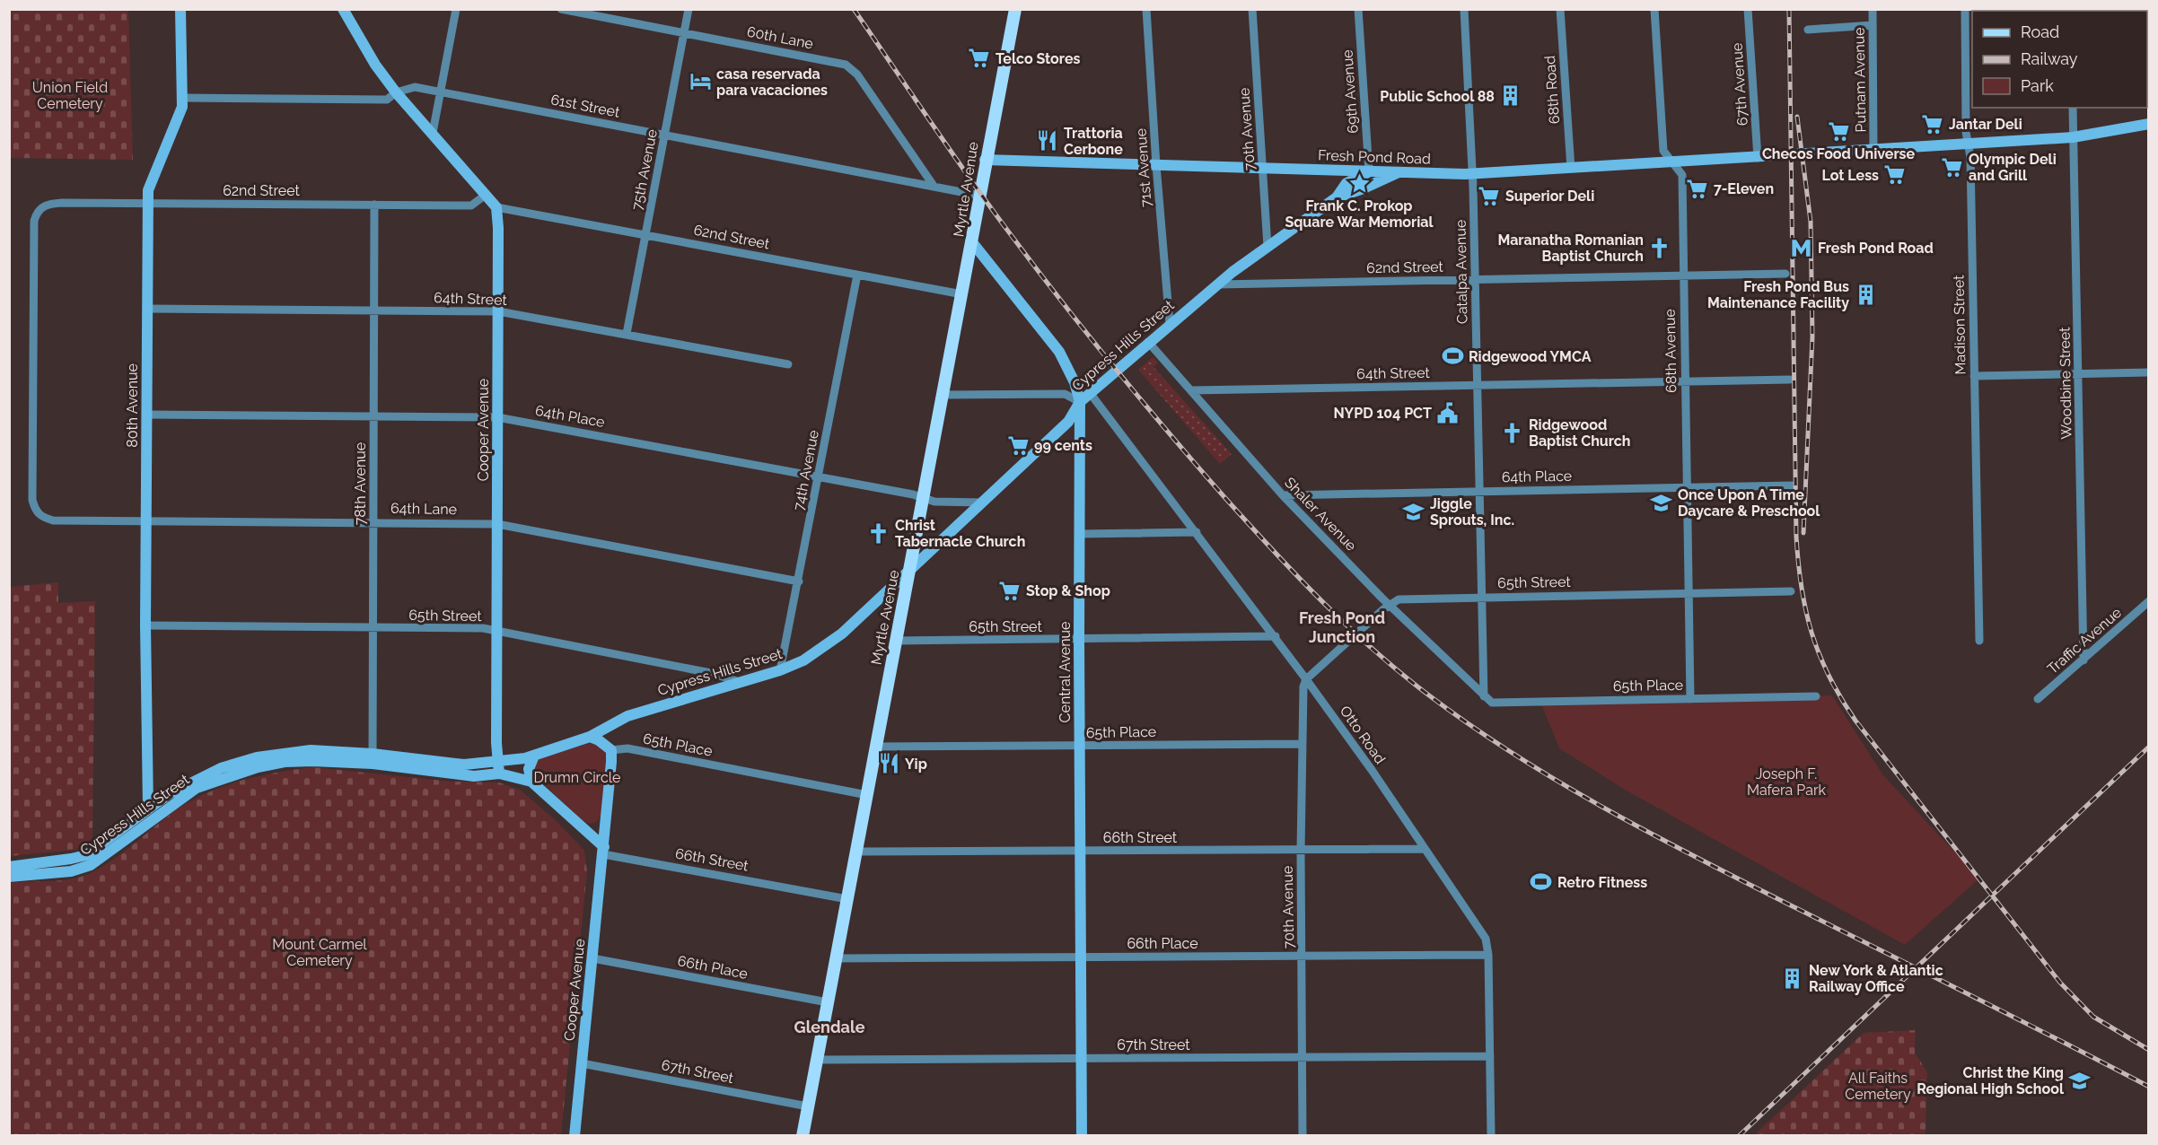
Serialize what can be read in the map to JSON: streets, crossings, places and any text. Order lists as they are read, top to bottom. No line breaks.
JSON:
{"streets":{"main road":["Fresh Pond Road","Myrtle Avenue","Cypress Hills Street","80th Avenue","Cooper Avenue","Central Avenue"],"street":["60th Lane","Putnam Avenue","67th Avenue","68th Road","69th Avenue","61st Street","70th Avenue","71st Avenue","75th Avenue","62nd Street","Catalpa Avenue","64th Street","Madison Street","68th Avenue","Woodbine Street","64th Place","74th Avenue","78th Avenue","64th Lane","Shaler Avenue","65th Street","Traffic Avenue","65th Place","Otto Road","66th Street","66th Place","67th Street"]},"crossings":[["60th Lane","61st Street"],["60th Lane","75th Avenue"],["Putnam Avenue","Fresh Pond Road"],["67th Avenue","Fresh Pond Road"],["68th Road","Fresh Pond Road"],["69th Avenue","Fresh Pond Road"],["69th Avenue","Cypress Hills Street"],["61st Street","75th Avenue"],["61st Street","Myrtle Avenue"],["61st Street","80th Avenue"],["70th Avenue","Fresh Pond Road"],["70th Avenue","Cypress Hills Street"],["70th Avenue","65th Street"],["70th Avenue","65th Place"],["70th Avenue","Otto Road"],["70th Avenue","66th Street"],["70th Avenue","66th Place"],["70th Avenue","67th Street"],["Fresh Pond Road","71st Avenue"],["Fresh Pond Road","Myrtle Avenue"],["Fresh Pond Road","Catalpa Avenue"],["Fresh Pond Road","Madison Street"],["Fresh Pond Road","Cypress Hills Street"],["Fresh Pond Road","68th Avenue"],["Fresh Pond Road","Woodbine Street"],["71st Avenue","Cypress Hills Street"],["75th Avenue","62nd Street"],["75th Avenue","64th Street"],["Myrtle Avenue","62nd Street"],["Myrtle Avenue","Cypress Hills Street"],["Myrtle Avenue","64th Place"],["Myrtle Avenue","65th Street"],["Myrtle Avenue","Central Avenue"],["Myrtle Avenue","65th Place"],["Myrtle Avenue","66th Street"],["Myrtle Avenue","66th Place"],["Myrtle Avenue","67th Street"],["62nd Street","Catalpa Avenue"],["62nd Street","Cypress Hills Street"],["62nd Street","68th Avenue"],["62nd Street","80th Avenue"],["62nd Street","Cooper Avenue"],["62nd Street","74th Avenue"],["62nd Street","78th Avenue"],["62nd Street","64th Lane"],["Catalpa Avenue","64th Street"],["Catalpa Avenue","64th Place"],["Catalpa Avenue","Shaler Avenue"],["Catalpa Avenue","65th Street"],["Catalpa Avenue","65th Place"],["64th Street","68th Avenue"],["64th Street","80th Avenue"],["64th Street","Cooper Avenue"],["64th Street","78th Avenue"],["64th Street","Shaler Avenue"],["Cypress Hills Street","80th Avenue"],["Cypress Hills Street","64th Place"],["Cypress Hills Street","Cooper Avenue"],["Cypress Hills Street","74th Avenue"],["Cypress Hills Street","78th Avenue"],["Cypress Hills Street","Shaler Avenue"],["Cypress Hills Street","65th Street"],["Cypress Hills Street","Central Avenue"],["Cypress Hills Street","Otto Road"],["68th Avenue","64th Place"],["68th Avenue","65th Street"],["68th Avenue","65th Place"],["Woodbine Street","Traffic Avenue"],["80th Avenue","64th Place"],["80th Avenue","64th Lane"],["80th Avenue","65th Street"],["64th Place","Cooper Avenue"],["64th Place","74th Avenue"],["64th Place","78th Avenue"],["64th Place","Shaler Avenue"],["Cooper Avenue","64th Lane"],["Cooper Avenue","65th Street"],["Cooper Avenue","65th Place"],["Cooper Avenue","66th Street"],["Cooper Avenue","66th Place"],["Cooper Avenue","67th Street"],["74th Avenue","64th Lane"],["78th Avenue","64th Lane"],["78th Avenue","65th Street"],["Shaler Avenue","65th Street"],["Shaler Avenue","65th Place"],["65th Street","Central Avenue"],["65th Street","Otto Road"],["Central Avenue","65th Place"],["Central Avenue","66th Street"],["Central Avenue","66th Place"],["Central Avenue","67th Street"],["Otto Road","66th Street"],["Otto Road","66th Place"],["Otto Road","67th Street"]],"districts":["Fresh Pond Junction","Glendale"],"parks":["Union Field Cemetery","Joseph F. Mafera Park","Drumn Circle","Mount Carmel Cemetery","All Faiths Cemetery"],"places":{"supermarket":["Telco Stores","Jantar Deli","Checos Food Universe","Olympic Deli and Grill","Lot Less","7-Eleven","Superior Deli","99 cents","Stop & Shop"],"hotel":["casa reservada para vacaciones"],"building":["Public School 88","Fresh Pond Bus Maintenance Facility","New York & Atlantic Railway Office"],"restaurant":["Trattoria Cerbone","Yip"],"place":["Frank C. Prokop Square War Memorial"],"church":["Maranatha Romanian Baptist Church","Ridgewood Baptist Church","Christ Tabernacle Church"],"metro station":["Fresh Pond Road"],"sports":["Ridgewood YMCA","Retro Fitness"],"public building":["NYPD 104 PCT"],"school or university":["Once Upon A Time Daycare & Preschool","Jiggle Sprouts, Inc.","Christ the King Regional High School"]},"legend":["Road","Railway","Park"]}
